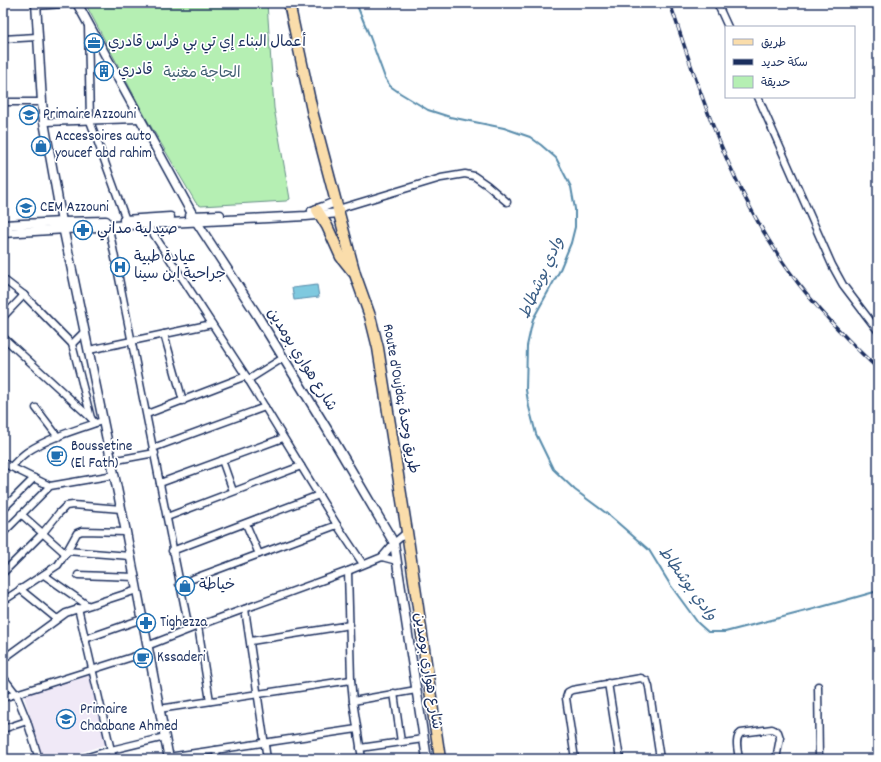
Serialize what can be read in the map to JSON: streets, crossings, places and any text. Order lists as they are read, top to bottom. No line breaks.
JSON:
{"streets":{"main road":["Route d'Oujda; طريق وجدة"],"street":["شارع هواري بومدين"]},"water":["وادي بوشطاط"],"parks":["الحاجة مغنية"],"places":{"office":["أعمال البناء إي تي بي فراس قادري"],"building":["قادري"],"school or university":["Primaire Azzouni","CEM Azzouni","Primaire Chaabane Ahmed"],"shop":["Accessoires auto youcef abd rahim","خياطة"],"pharmacy":["صيدلية مداني","Tighezza"],"hospital":["عيادة طبية جراحية ابن سينا"],"cafe":["Boussetine (El Fath)","Kssaderi"]},"legend":["طريق","سكة حديد","حديقة"]}
